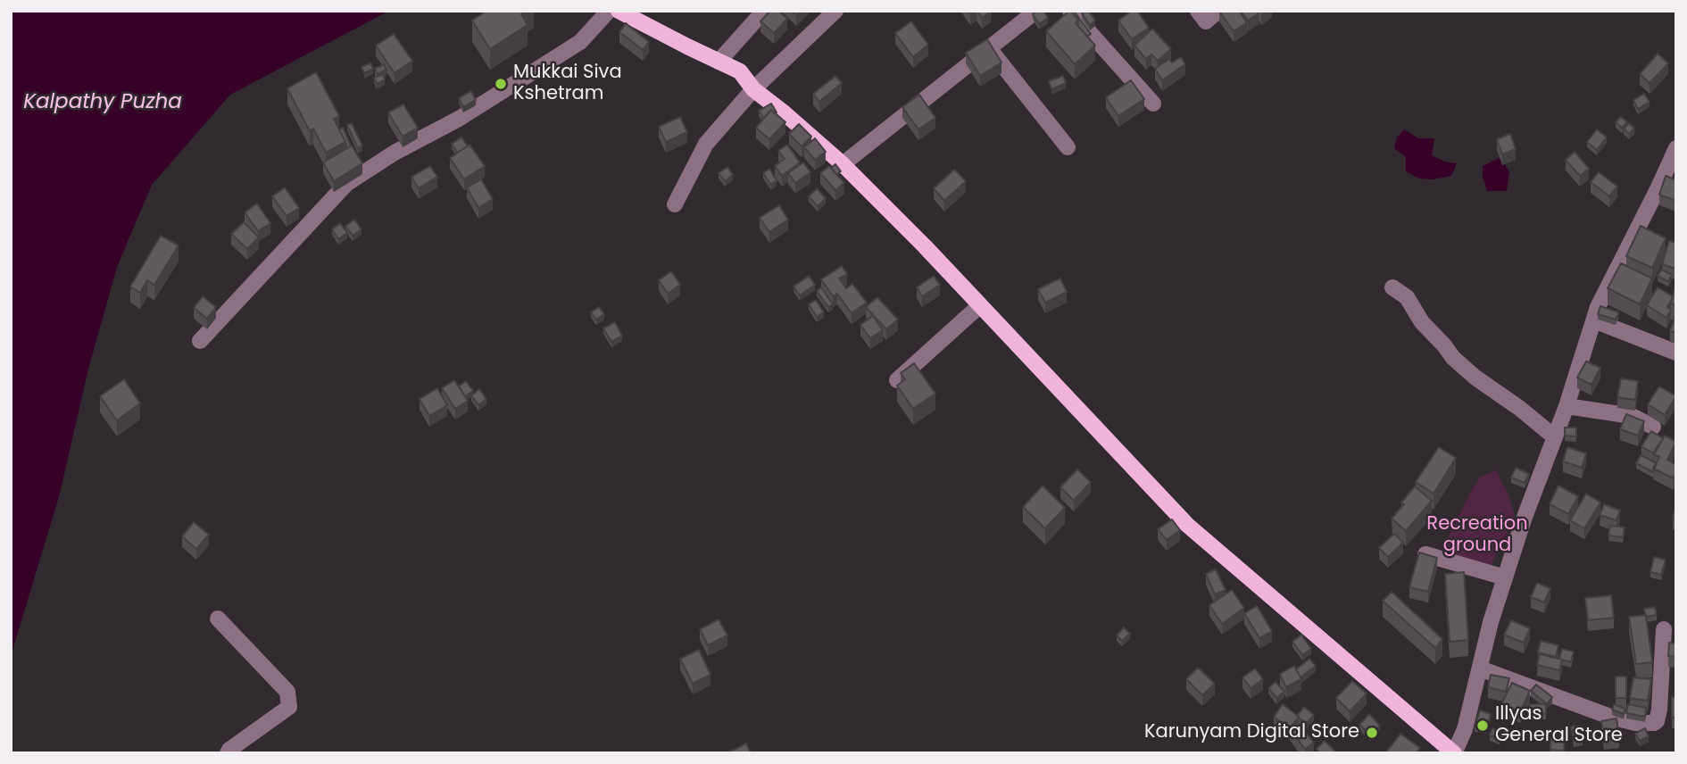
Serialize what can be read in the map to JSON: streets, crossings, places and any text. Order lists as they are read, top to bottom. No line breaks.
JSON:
{"water":["Kalpathy Puzha"],"parks":["Recreation ground"],"places":["Mukkai Siva Kshetram","Illyas General Store","Karunyam Digital Store"]}
